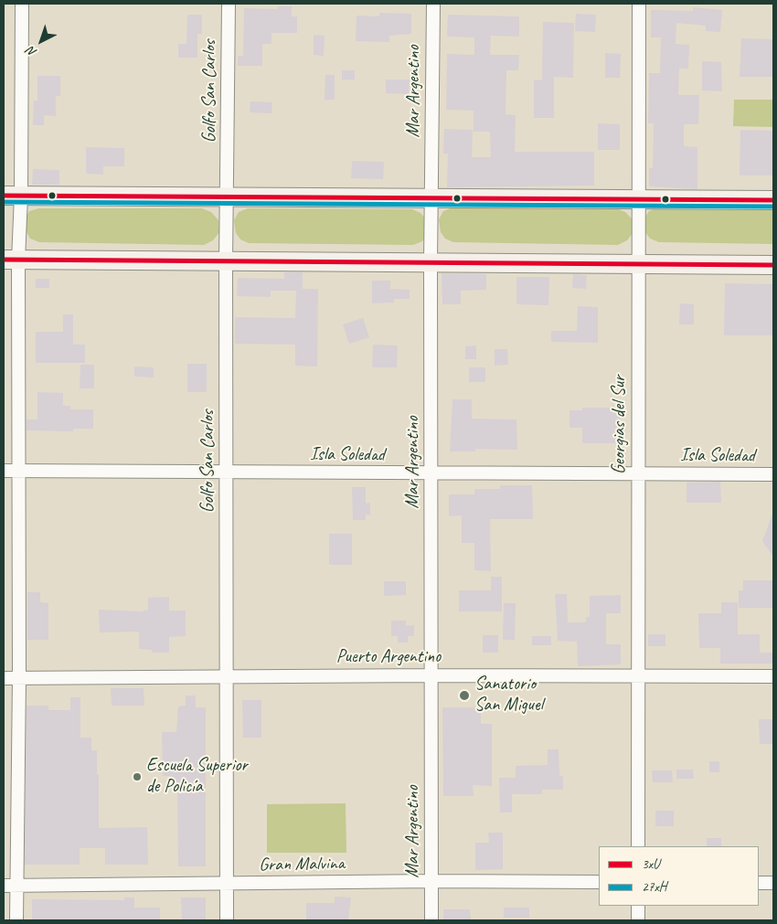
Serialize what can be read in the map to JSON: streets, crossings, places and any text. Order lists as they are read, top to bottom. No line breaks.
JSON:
{"streets":{"street":["Golfo San Carlos","Mar Argentino","Georgias del Sur","Isla Soledad","Puerto Argentino","Gran Malvina"]},"crossings":[["Golfo San Carlos","Isla Soledad"],["Golfo San Carlos","Puerto Argentino"],["Golfo San Carlos","Gran Malvina"],["Mar Argentino","Isla Soledad"],["Mar Argentino","Puerto Argentino"],["Mar Argentino","Gran Malvina"],["Georgias del Sur","Isla Soledad"],["Georgias del Sur","Puerto Argentino"]],"places":["Sanatorio San Miguel","Escuela Superior de Policía"],"lines":["transit line 3xU","transit line 27xH"],"legend":["3xU","27xH"],"north":"bottom left"}
